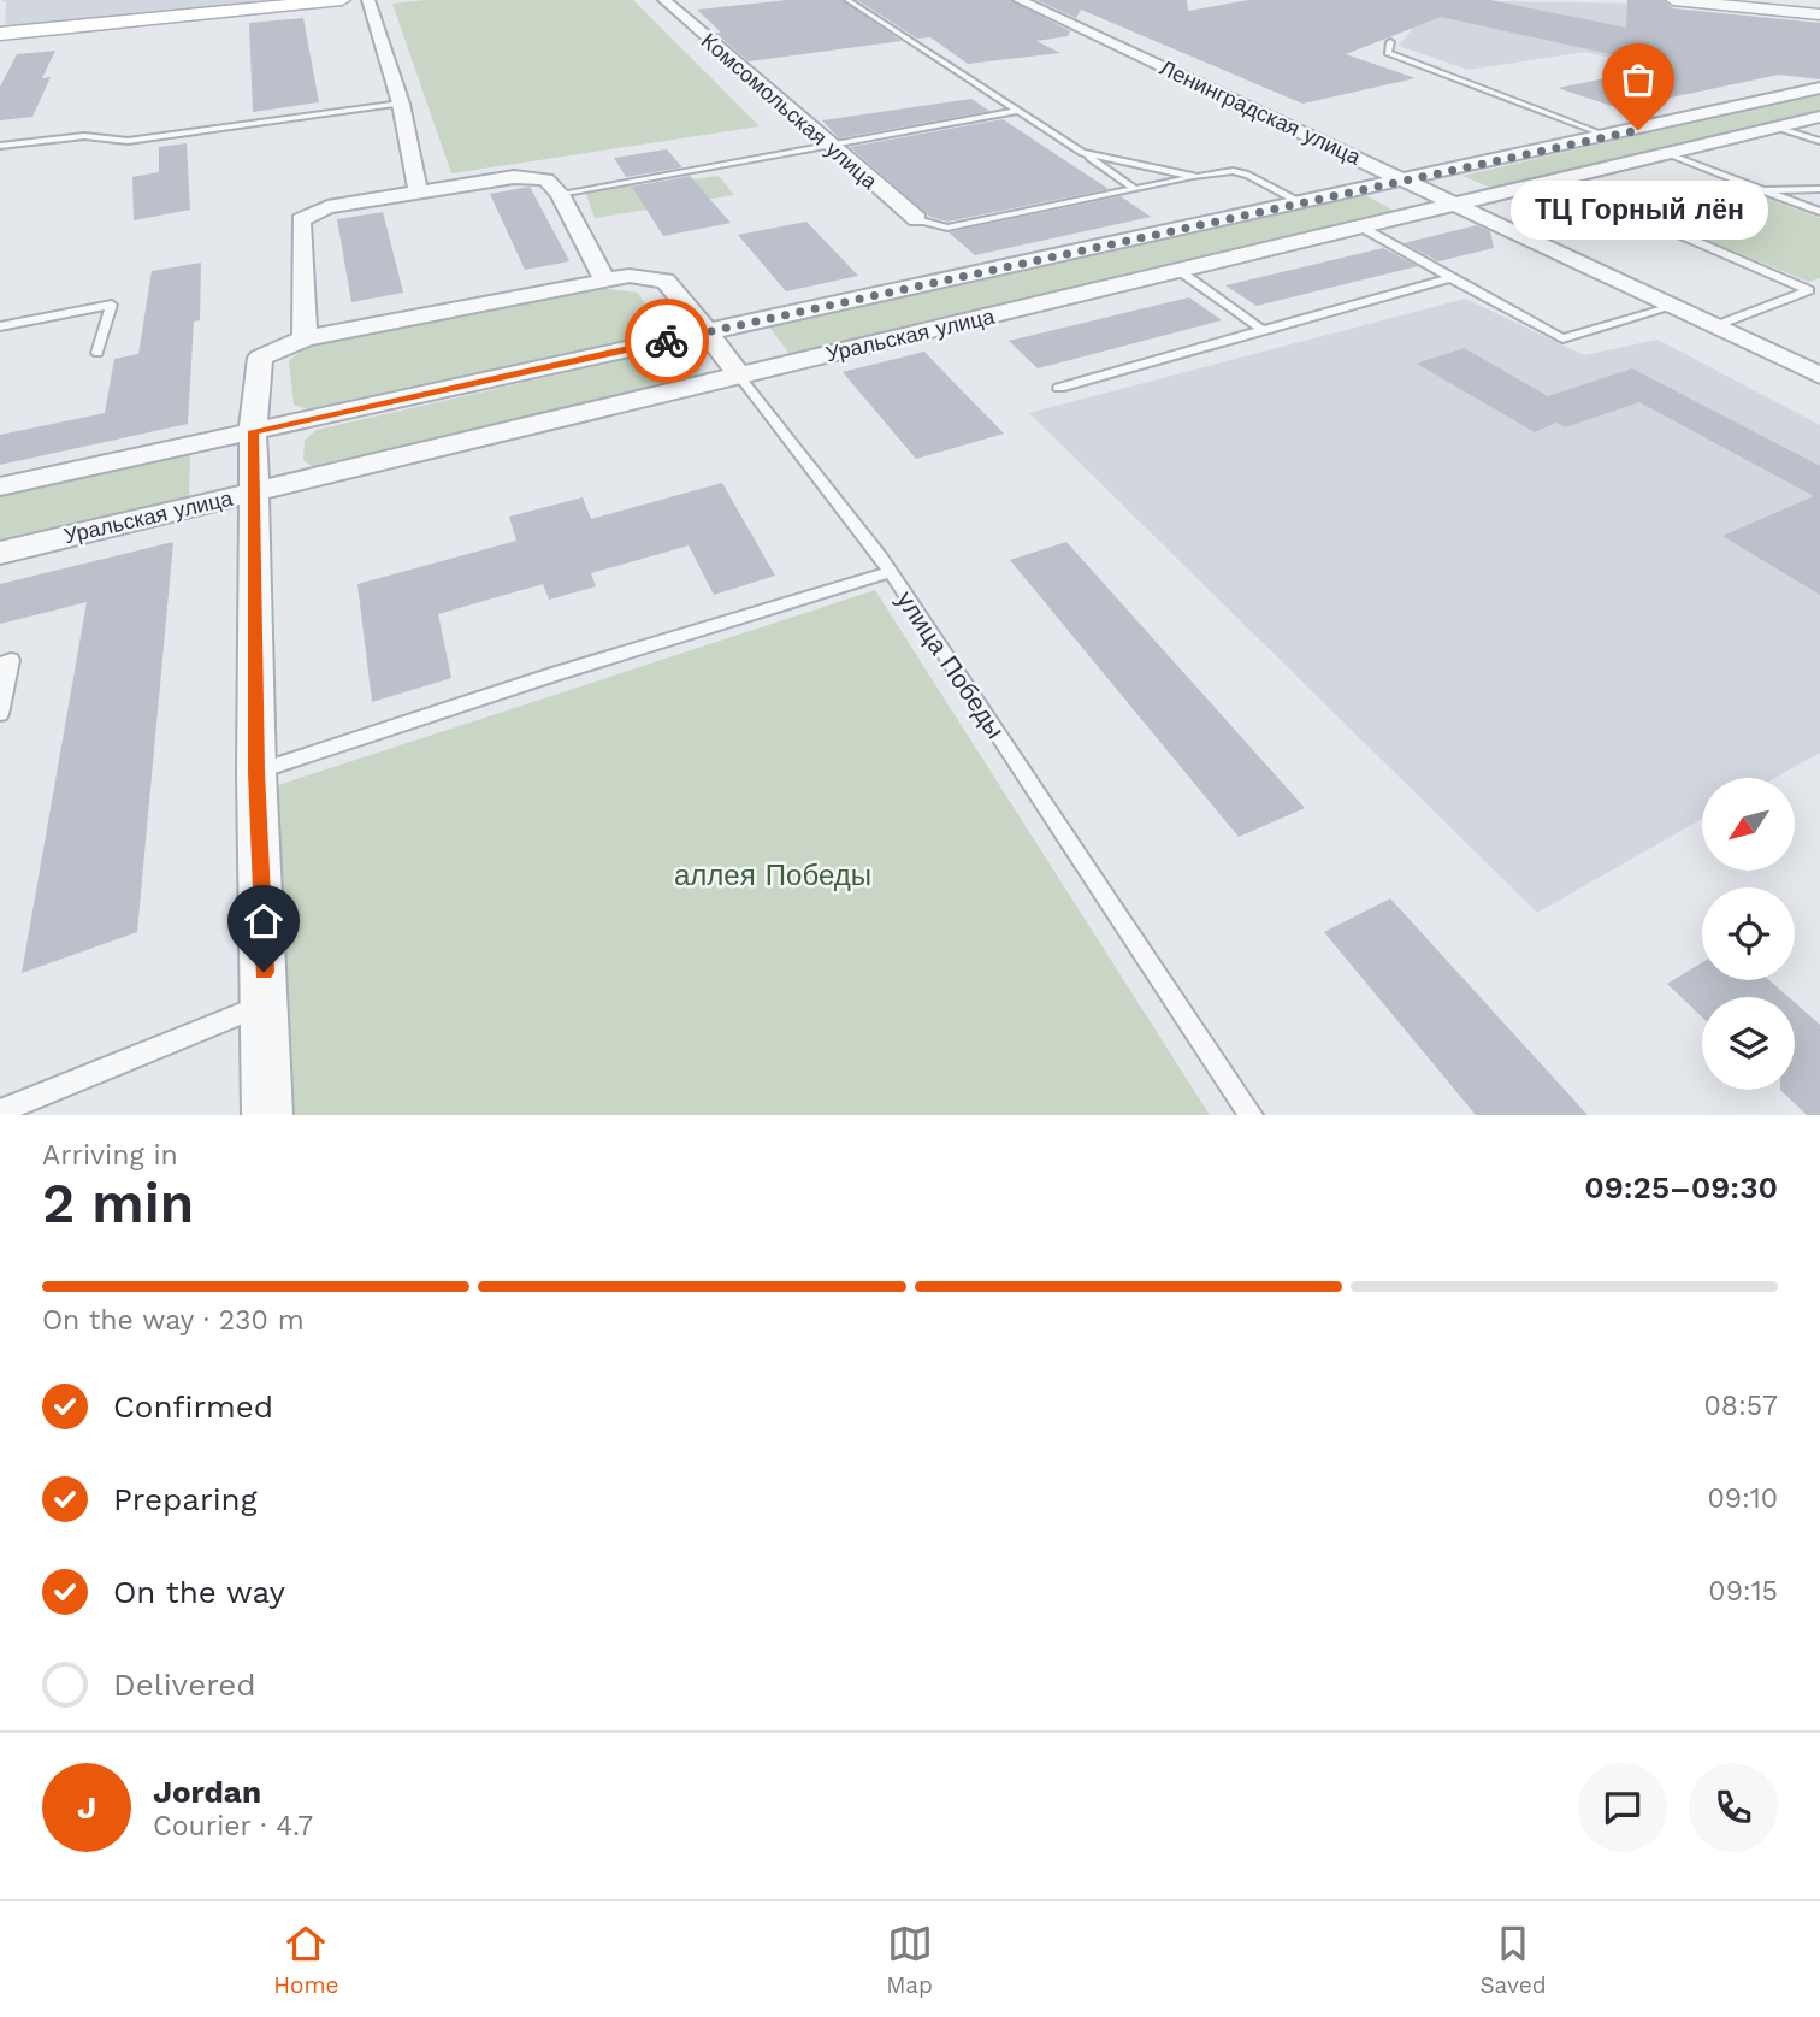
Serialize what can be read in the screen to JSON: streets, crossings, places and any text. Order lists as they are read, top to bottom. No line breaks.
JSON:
{"streets":{"street":["Комсомольская улица","Ленинградская улица","Уральская улица","улица Победы"]},"crossings":[["Ленинградская улица","Уральская улица"],["Уральская улица","улица Победы"]],"parks":["аллея Победы"],"places":["ТЦ Горный лён"],"north":"bottom left","page":{"bubble":"ТЦ Горный лён","heading":["2 min","Arriving in","09:25–09:30"],"panel":["Jordan","Courier · 4.7"],"bar":"On the way · 230 m","list":[["Confirmed","08:57"],["Preparing","09:10"],["On the way","09:15"],"Delivered"],"round":"J","tabs":["Home","Map","Saved"]}}
